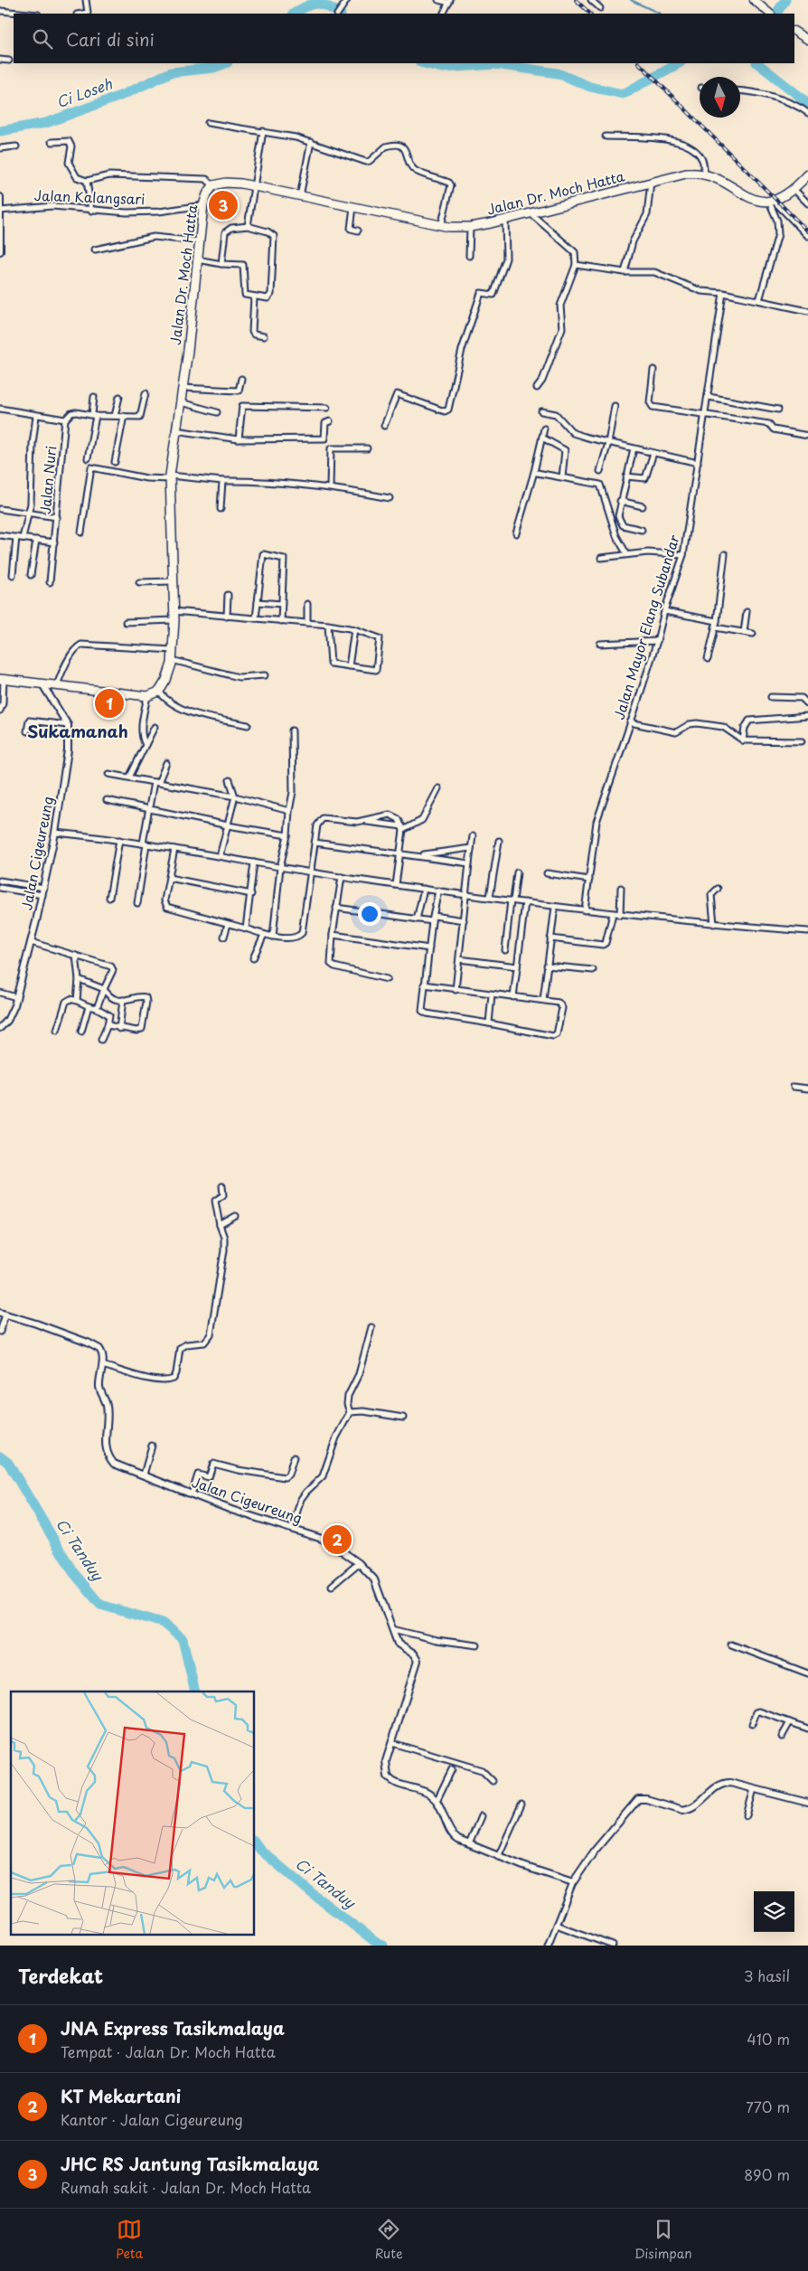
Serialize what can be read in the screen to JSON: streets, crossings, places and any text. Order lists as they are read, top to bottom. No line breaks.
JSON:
{"streets":{"highway":["Jalan Dr. Moch Hatta"],"street":["Jalan Kalangsari","Jalan Nuri","Jalan Mayor Elang Subandar","Jalan Cigeureung"]},"crossings":[["Jalan Dr. Moch Hatta","Jalan Kalangsari"]],"districts":["Sukamanah"],"water":["Ci Loseh","Ci Tanduy"],"north":"bottom","page":{"search":"Cari di sini","pins":["3","1","2"],"heading":["Terdekat","3 hasil"],"list":[{"mark":"1","name":"JNA Express Tasikmalaya","note":"Tempat · Jalan Dr. Moch Hatta","value":"410 m"},{"mark":"2","name":"KT Mekartani","note":"Kantor · Jalan Cigeureung","value":"770 m"},{"mark":"3","name":"JHC RS Jantung Tasikmalaya","note":"Rumah sakit · Jalan Dr. Moch Hatta","value":"890 m"}],"nav":["Peta","Rute","Disimpan"]}}
